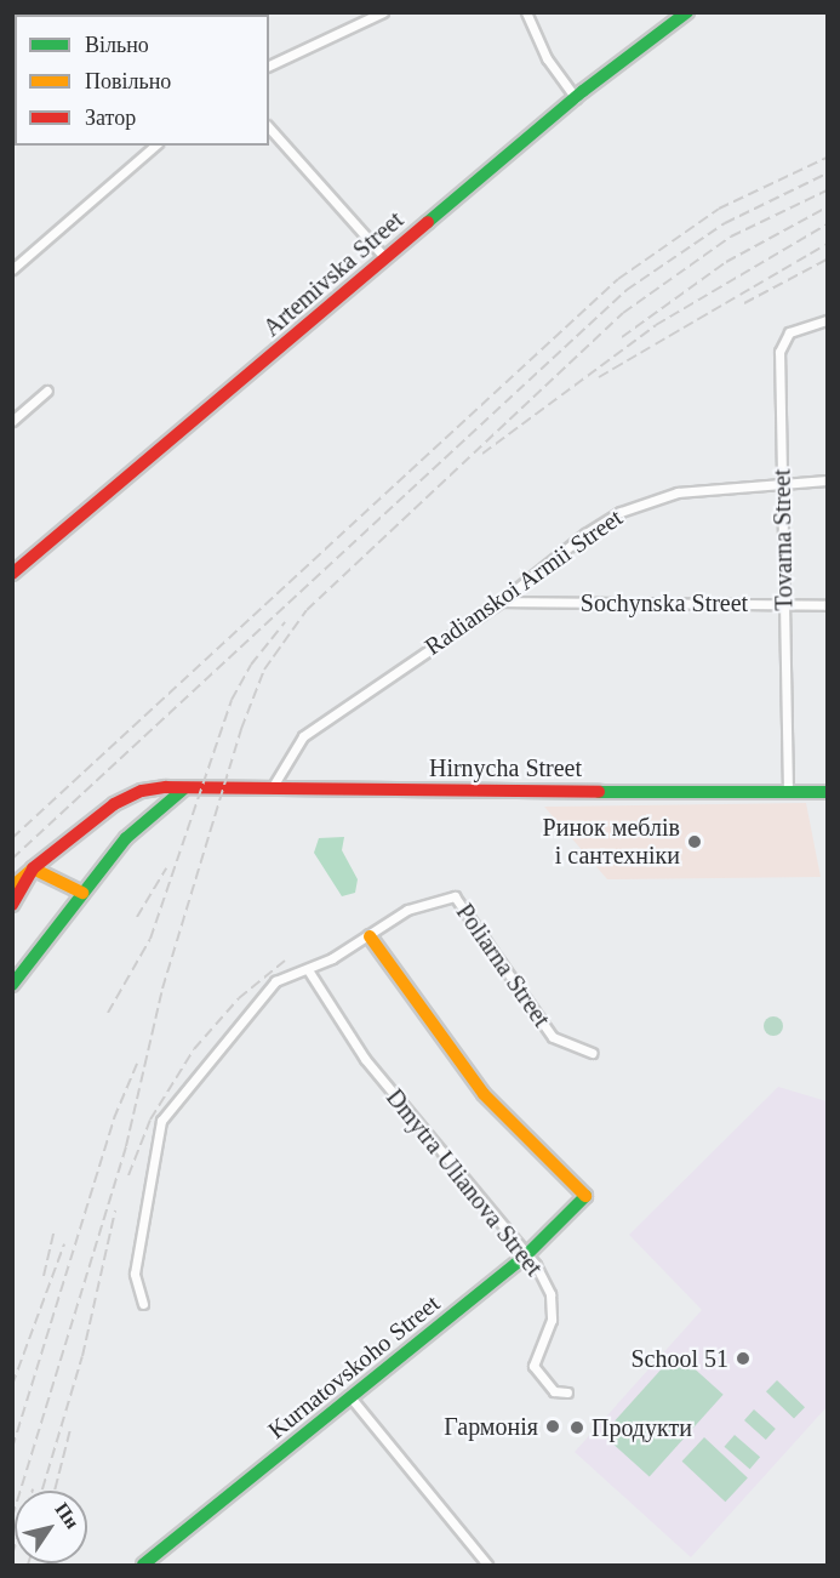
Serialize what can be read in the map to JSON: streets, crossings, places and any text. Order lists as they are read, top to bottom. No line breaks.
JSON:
{"streets":{"main road":["Artemivska Street","Hirnycha Street","Kurnatovskoho Street"],"street":["Tovarna Street","Radianskoi Armii Street","Sochynska Street","Poliarna Street","Dmytra Ulianova Street"]},"crossings":[["Tovarna Street","Radianskoi Armii Street"],["Tovarna Street","Sochynska Street"],["Tovarna Street","Hirnycha Street"],["Radianskoi Armii Street","Sochynska Street"],["Radianskoi Armii Street","Hirnycha Street"],["Poliarna Street","Kurnatovskoho Street"],["Dmytra Ulianova Street","Kurnatovskoho Street"]],"places":["Ринок меблів і сантехніки","School 51","Гармонія","Продукти"],"legend":["Вільно","Повільно","Затор"],"north":"top right"}
